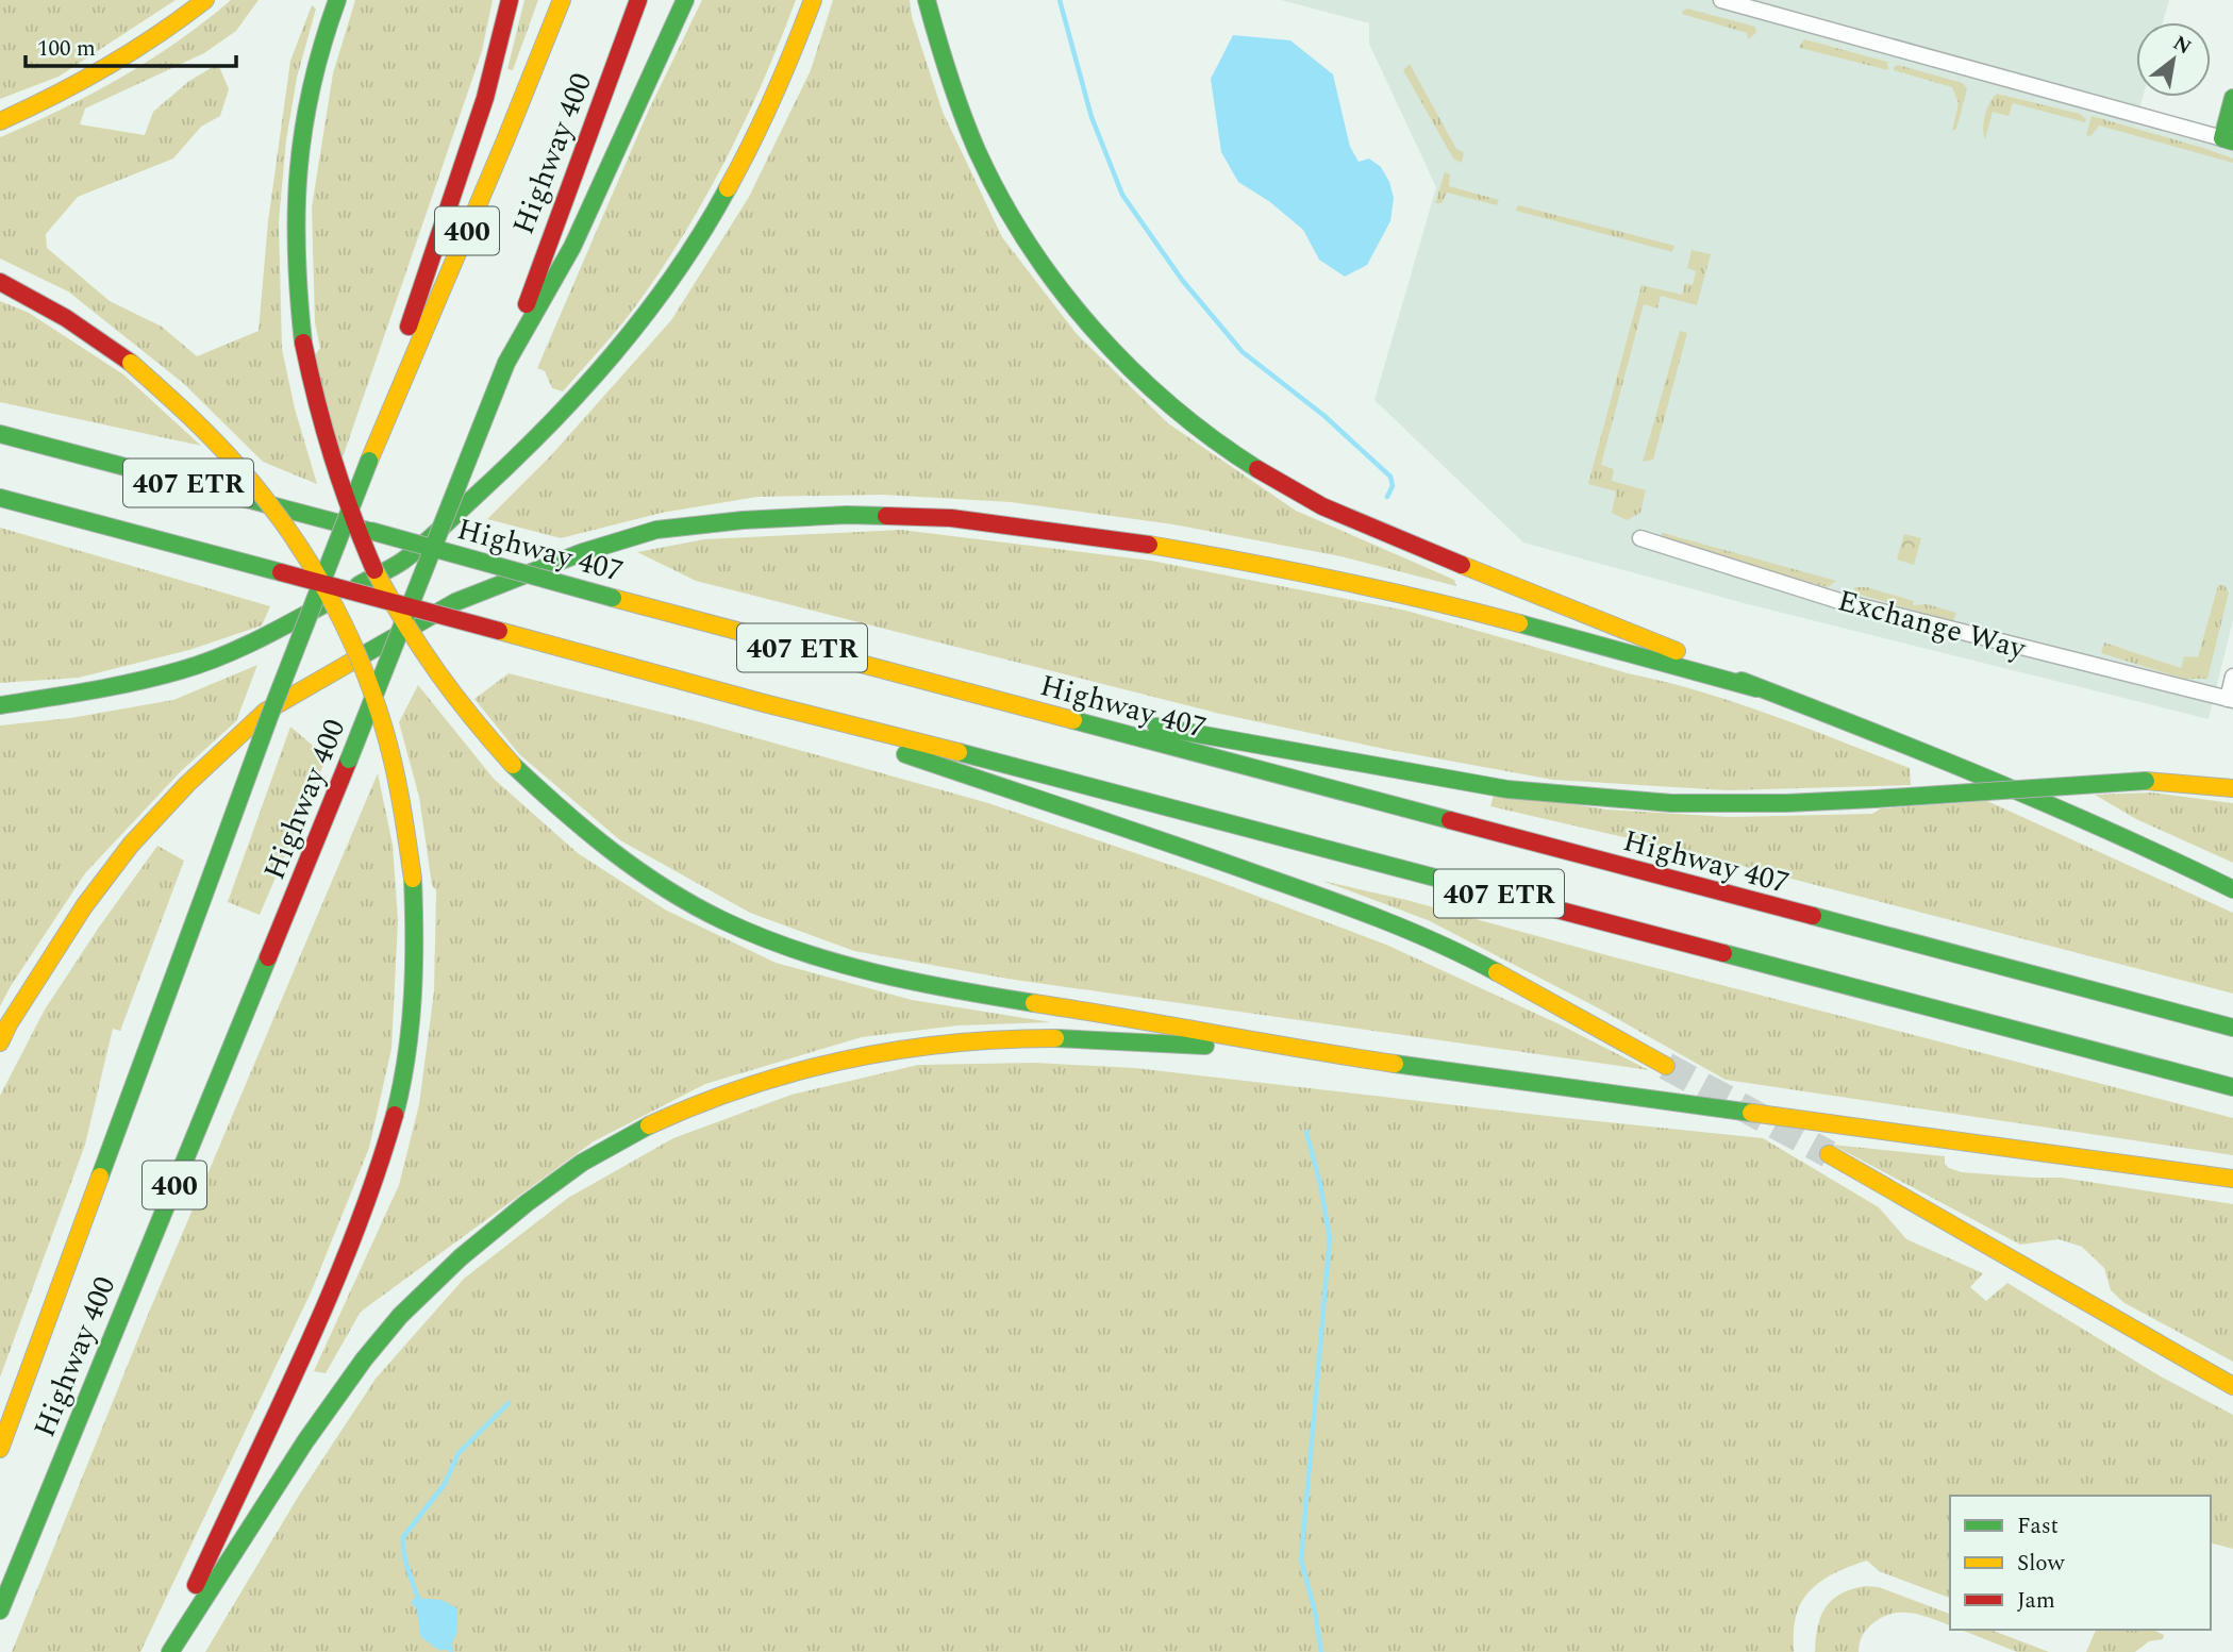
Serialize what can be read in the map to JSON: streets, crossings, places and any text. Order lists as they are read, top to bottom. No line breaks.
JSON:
{"streets":{"main road":["Highway 400","400","407 ETR","Highway 407"],"street":["Exchange Way"]},"legend":["Fast","Slow","Jam"],"scale_bar":"100 m","north":"top right"}
